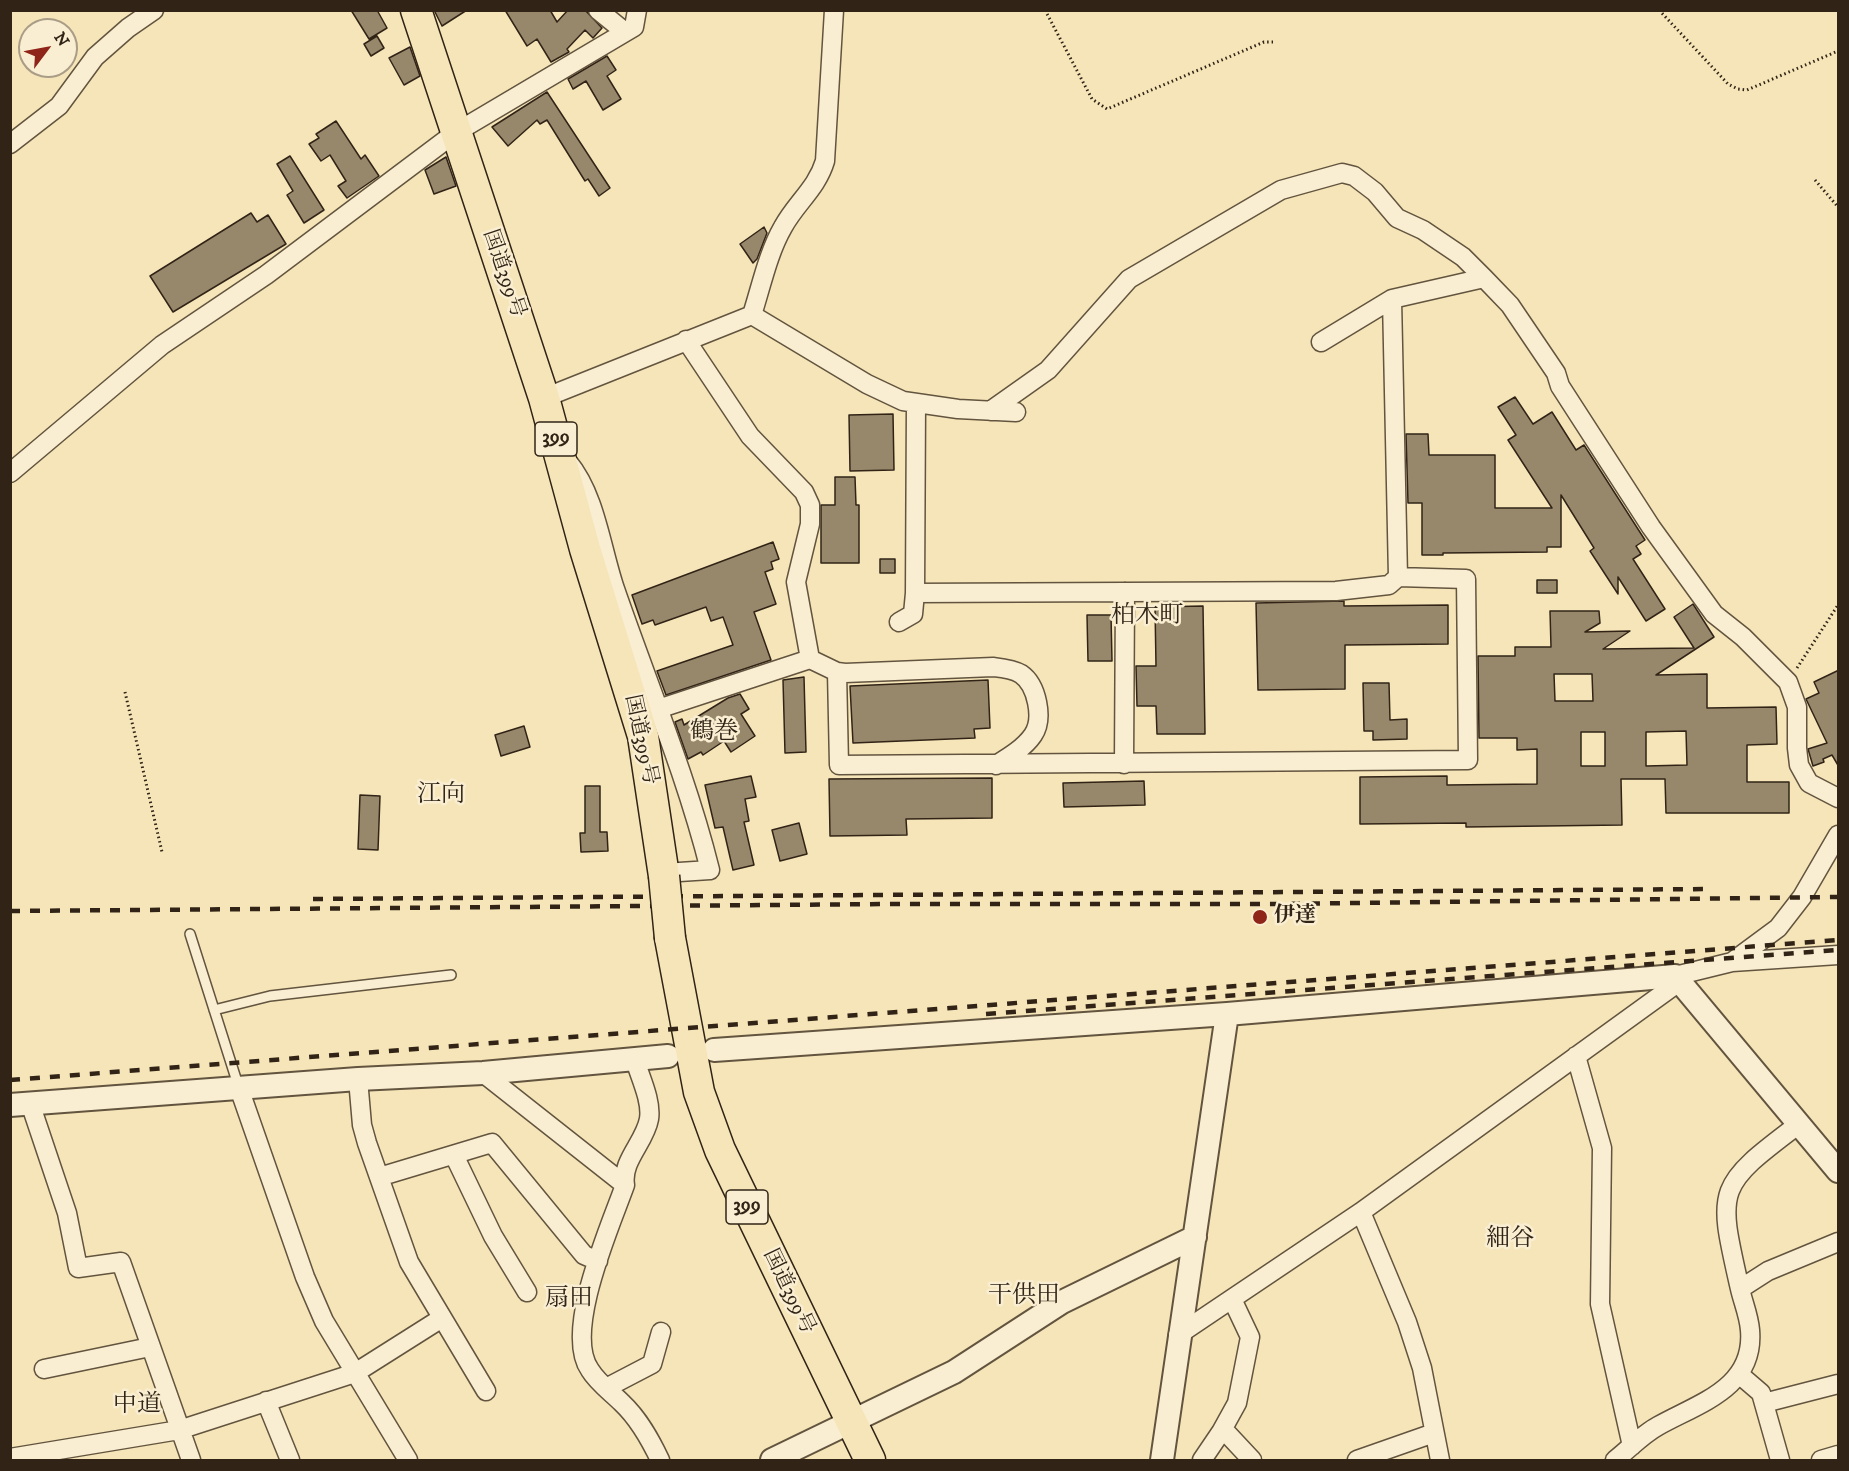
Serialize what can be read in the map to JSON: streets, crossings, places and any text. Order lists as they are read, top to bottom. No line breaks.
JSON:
{"streets":{"highway":["国道399号","399"]},"districts":["柏木町","鶴巻","江向","細谷","干供田","扇田","中道"],"places":["伊達"],"north":"top right"}
